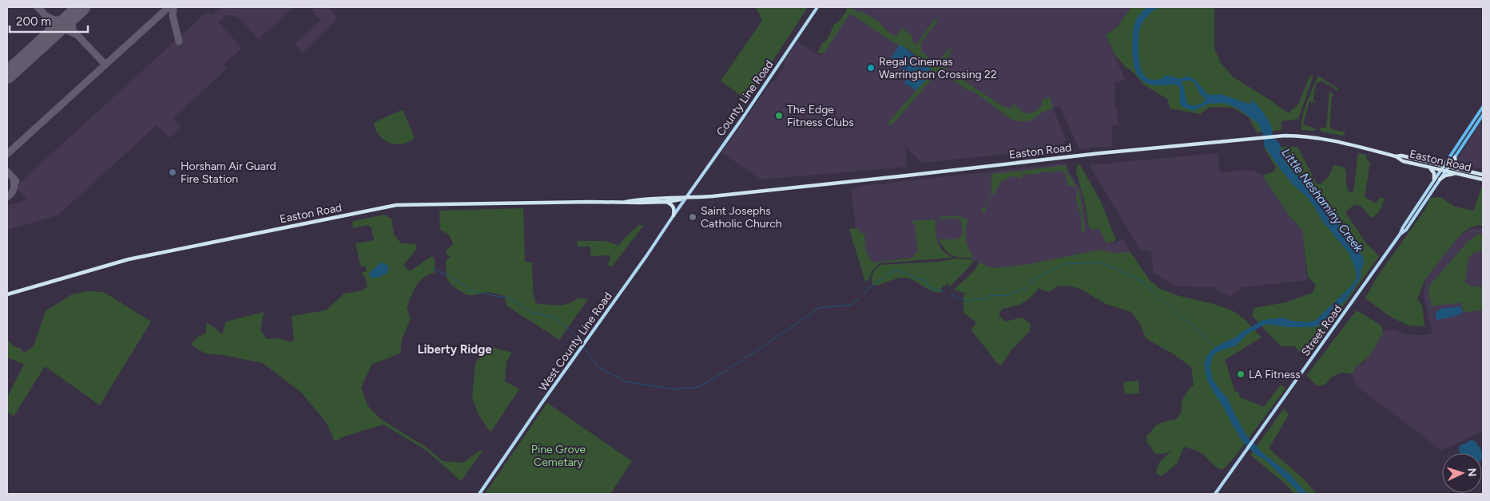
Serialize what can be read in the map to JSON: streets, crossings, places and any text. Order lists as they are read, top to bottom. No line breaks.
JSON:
{"streets":{"highway":["Easton Road"],"main road":["County Line Road","Street Road","West County Line Road"]},"crossings":[["County Line Road","Easton Road"],["County Line Road","West County Line Road"],["Easton Road","Street Road"],["Easton Road","West County Line Road"]],"districts":["Liberty Ridge"],"water":["Little Neshaminy Creek"],"parks":["Pine Grove Cemetary"],"places":["Regal Cinemas Warrington Crossing 22","The Edge Fitness Clubs","Horsham Air Guard Fire Station","Saint Josephs Catholic Church","LA Fitness"],"scale_bar":"200 m","north":"right"}
